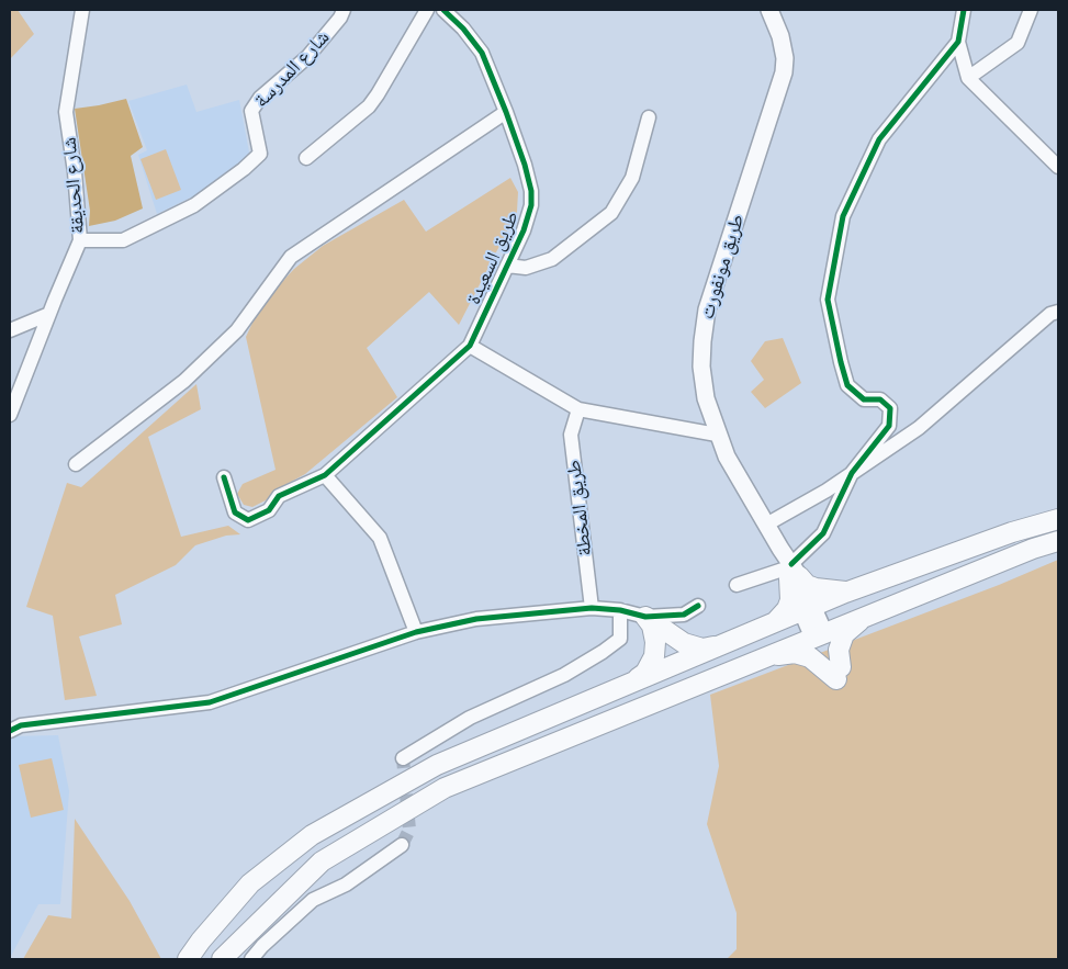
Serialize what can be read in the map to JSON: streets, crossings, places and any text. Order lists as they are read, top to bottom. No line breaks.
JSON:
{"streets":{"main road":["طريق مونفورت"],"street":["شارع المدرسة","شارع الحديقة","طريق السعيدة","طريق المخطة"]},"crossings":[["شارع المدرسة","شارع الحديقة"]]}
